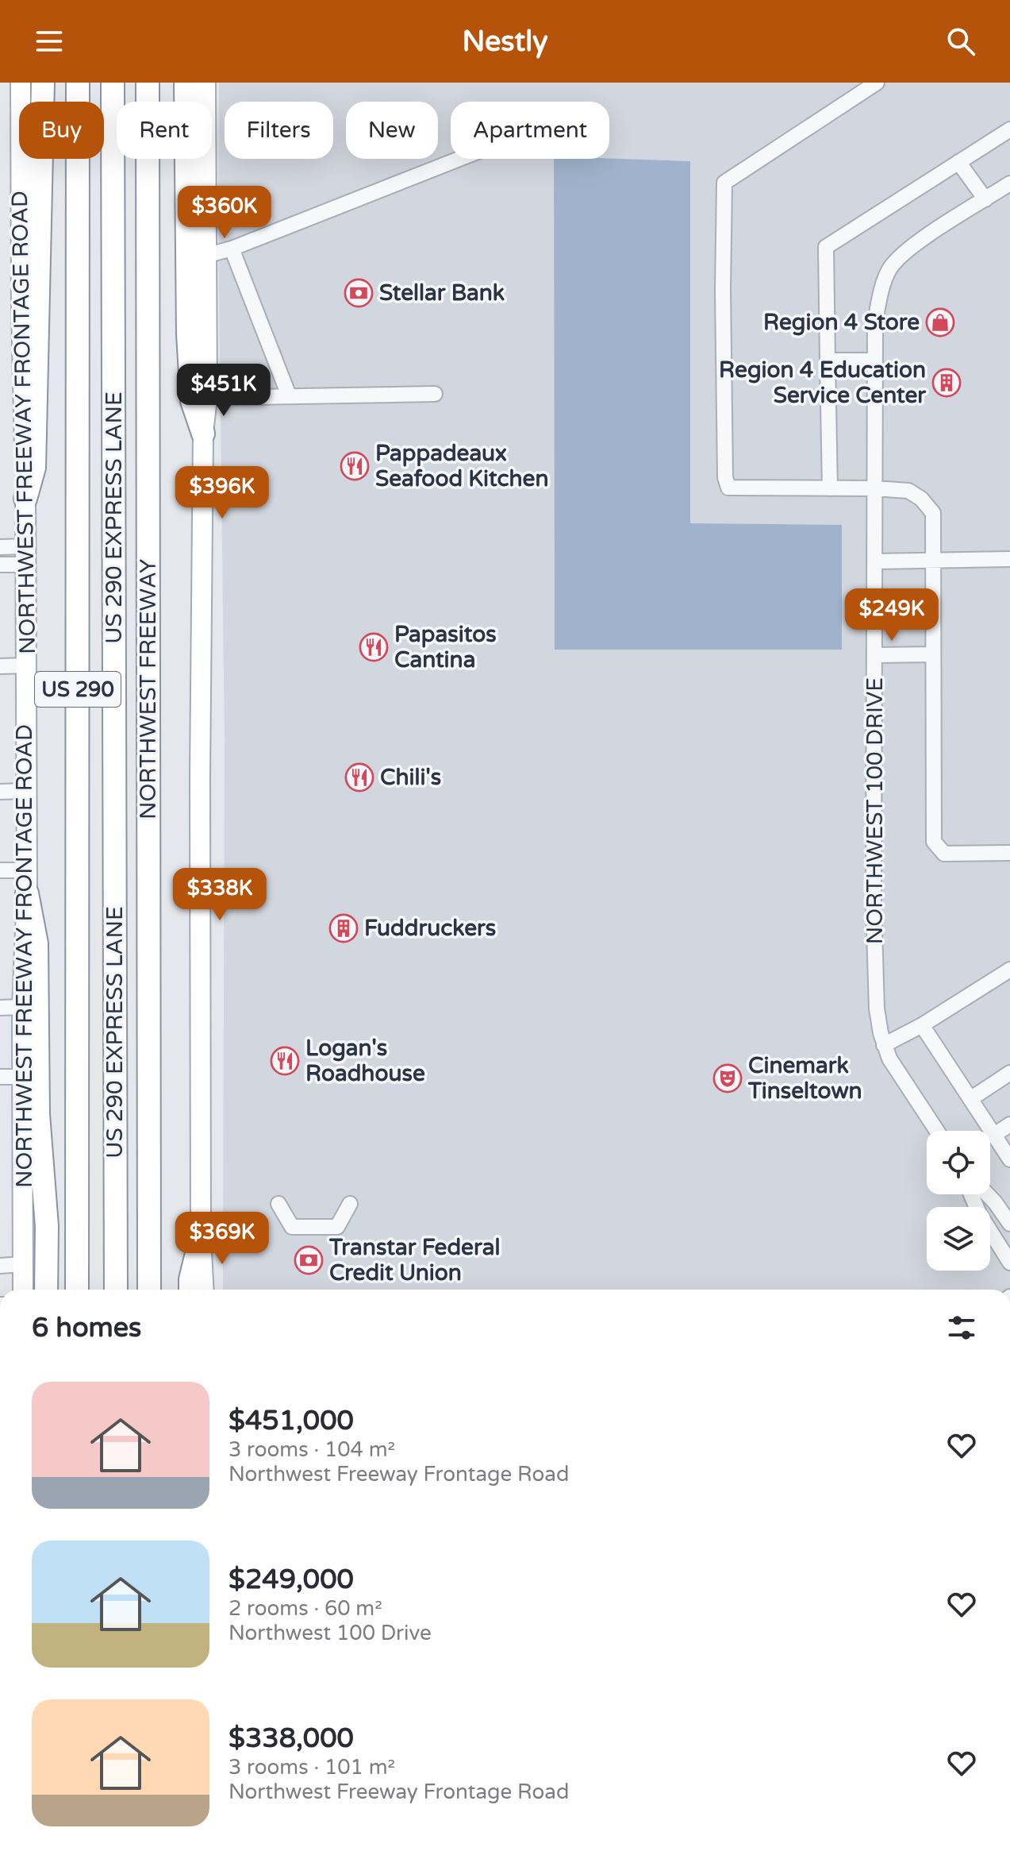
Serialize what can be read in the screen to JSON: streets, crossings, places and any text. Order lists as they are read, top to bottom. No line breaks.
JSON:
{"streets":{"highway":["US 290 EXPRESS LANE","US 290","NORTHWEST FREEWAY"],"main road":["NORTHWEST FREEWAY FRONTAGE ROAD"],"street":["NORTHWEST 100 DRIVE"]},"places":{"bank":["Stellar Bank","Transtar Federal Credit Union"],"shop":["Region 4 Store"],"building":["Region 4 Education Service Center","Fuddruckers"],"restaurant":["Pappadeaux Seafood Kitchen","Papasitos Cantina","Chili's","Logan's Roadhouse"],"theatre":["Cinemark Tinseltown"]},"page":{"header":"Nestly","chip":["Buy","Rent","Filters","New","Apartment"],"price":["$360K","$451K","$396K","$249K","$338K","$369K"],"heading":"6 homes","list":[{"name":"$451,000","note":"3 rooms · 104 m² · Northwest Freeway Frontage Road"},{"name":"$249,000","note":"2 rooms · 60 m² · Northwest 100 Drive"},{"name":"$338,000","note":"3 rooms · 101 m² · Northwest Freeway Frontage Road"}]}}
